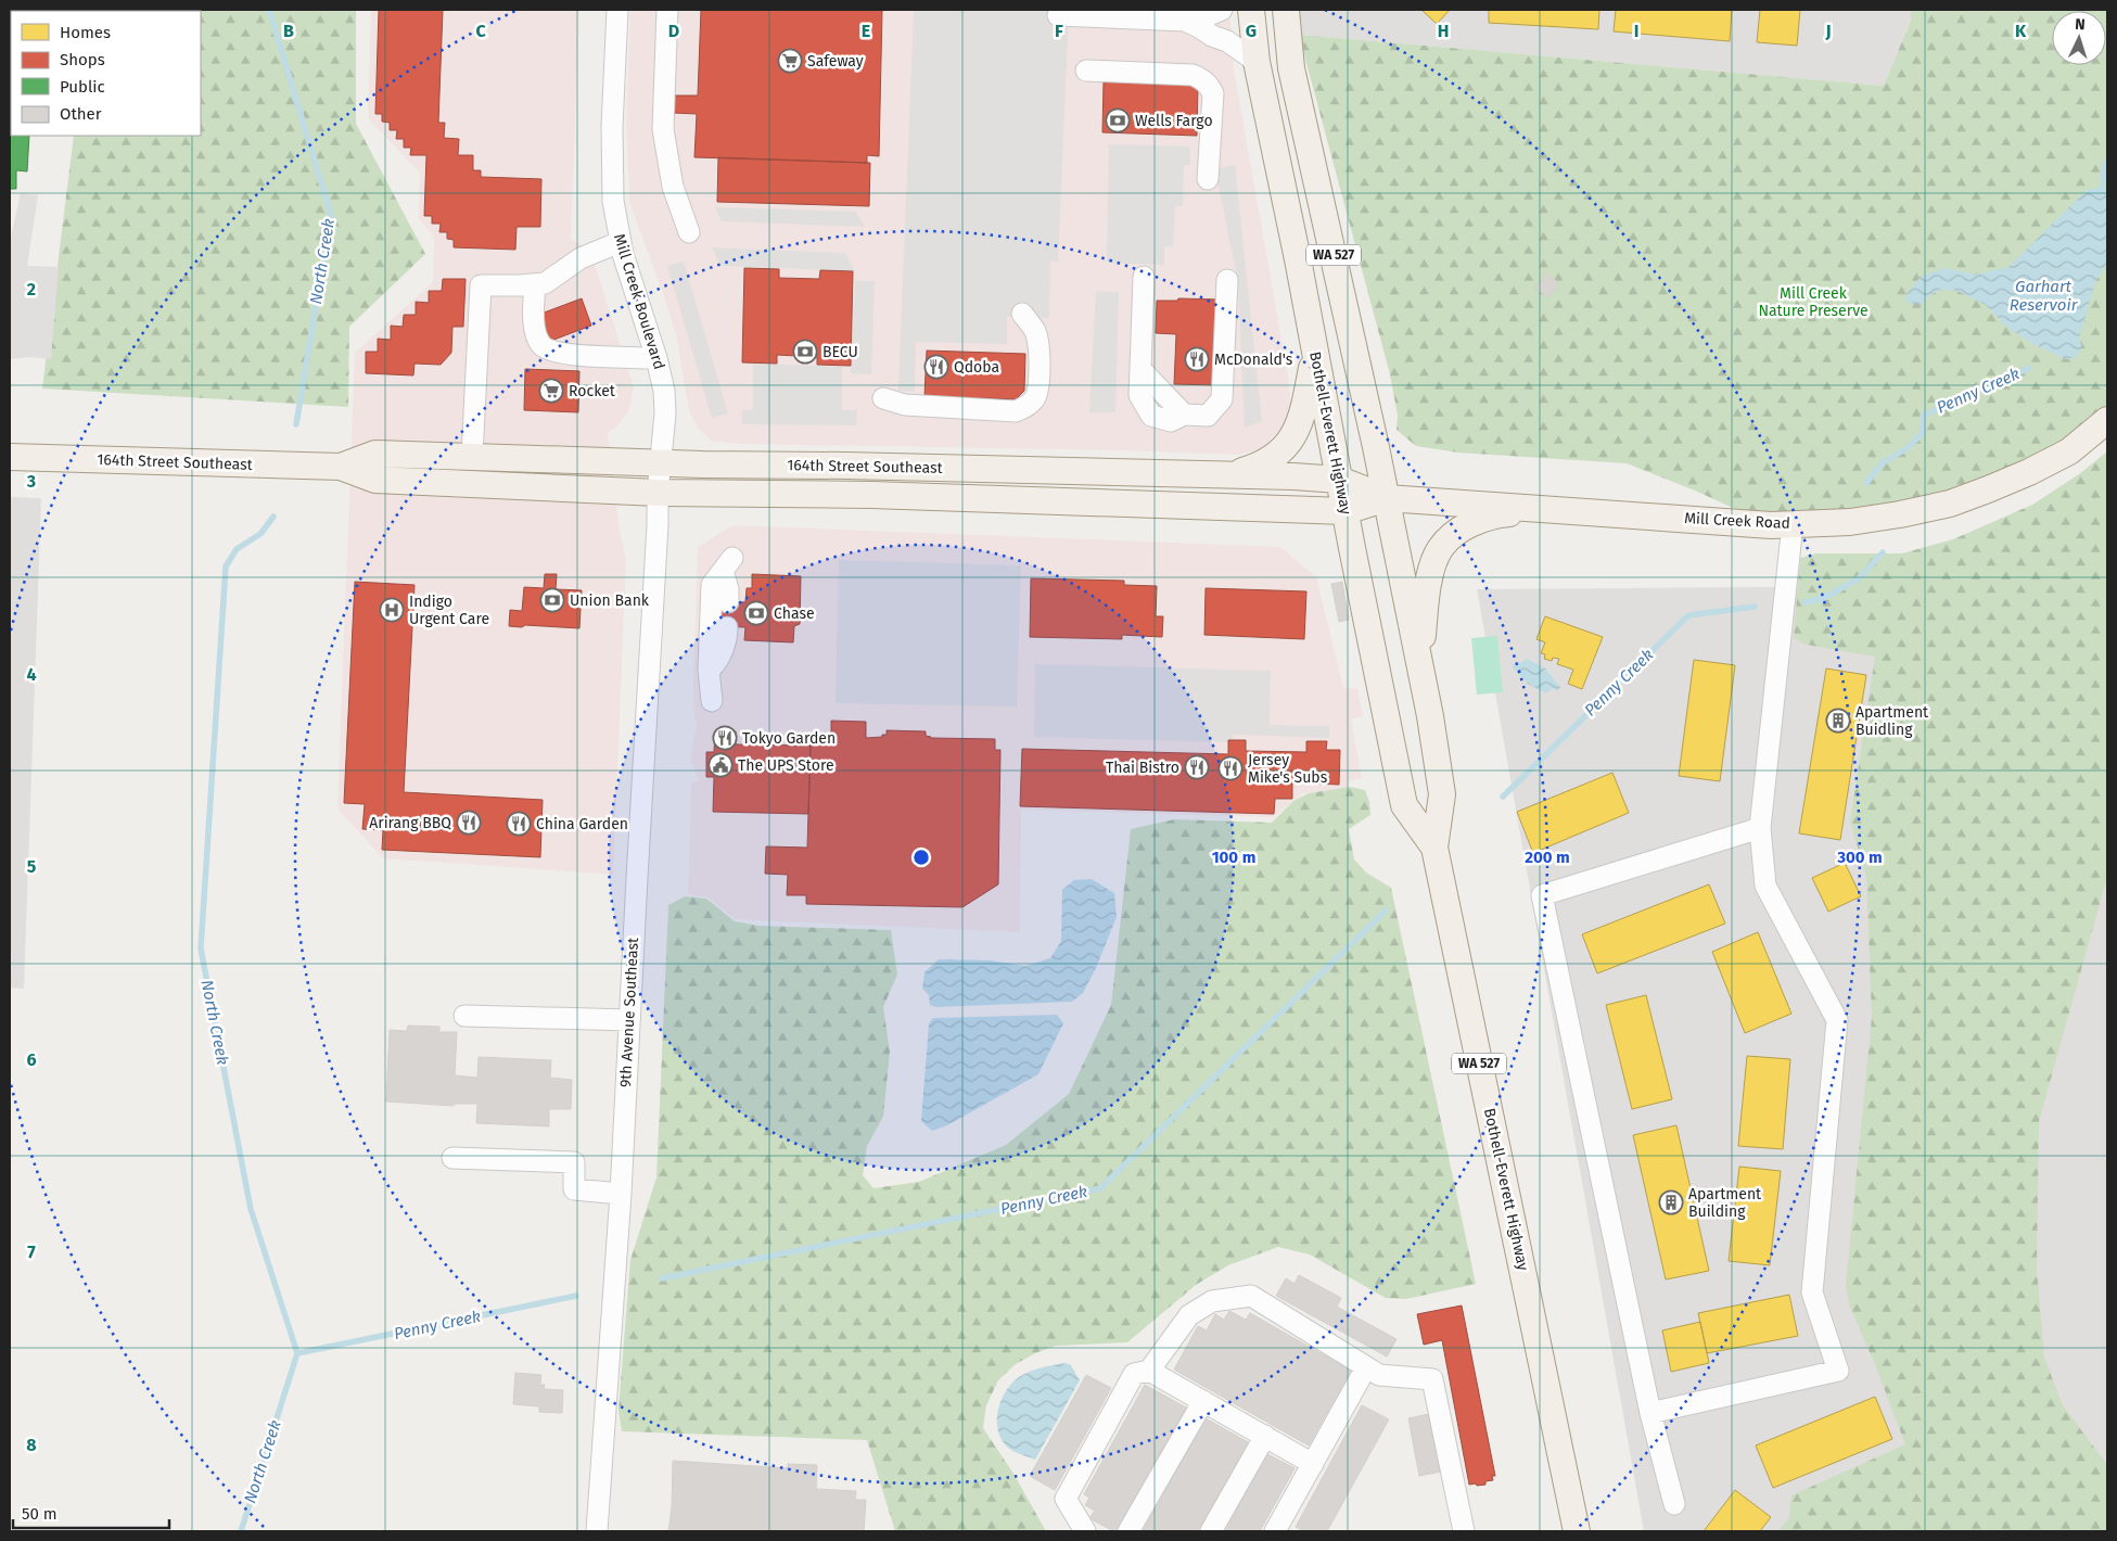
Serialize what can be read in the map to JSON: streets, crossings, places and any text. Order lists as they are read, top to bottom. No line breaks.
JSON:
{"streets":{"main road":["WA 527","Bothell-Everett Highway","164th Street Southeast","Mill Creek Road"],"street":["Mill Creek Boulevard","9th Avenue Southeast"]},"crossings":[["Mill Creek Boulevard","164th Street Southeast"],["Mill Creek Boulevard","9th Avenue Southeast"],["Bothell-Everett Highway","164th Street Southeast"],["Bothell-Everett Highway","Mill Creek Road"],["164th Street Southeast","Mill Creek Road"],["164th Street Southeast","9th Avenue Southeast"]],"water":["North Creek","Garhart Reservoir","Penny Creek"],"parks":["Mill Creek Nature Preserve"],"places":{"supermarket":["Safeway","Rocket"],"bank":["Wells Fargo","BECU","Union Bank","Chase"],"restaurant":["McDonald's","Qdoba","Tokyo Garden","Thai Bistro","Jersey Mike's Subs","Arirang BBQ","China Garden"],"hospital":["Indigo Urgent Care"],"building":["Apartment Buidling","Apartment Building"],"public building":["The UPS Store"]},"legend":["Homes","Shops","Public","Other"],"scale_bar":"50 m","north":"top","grid":{"columns":["B","C","D","E","F","G","H","I","J","K"],"rows":["2","3","4","5","6","7","8"]},"rings":["100 m","200 m","300 m"]}
